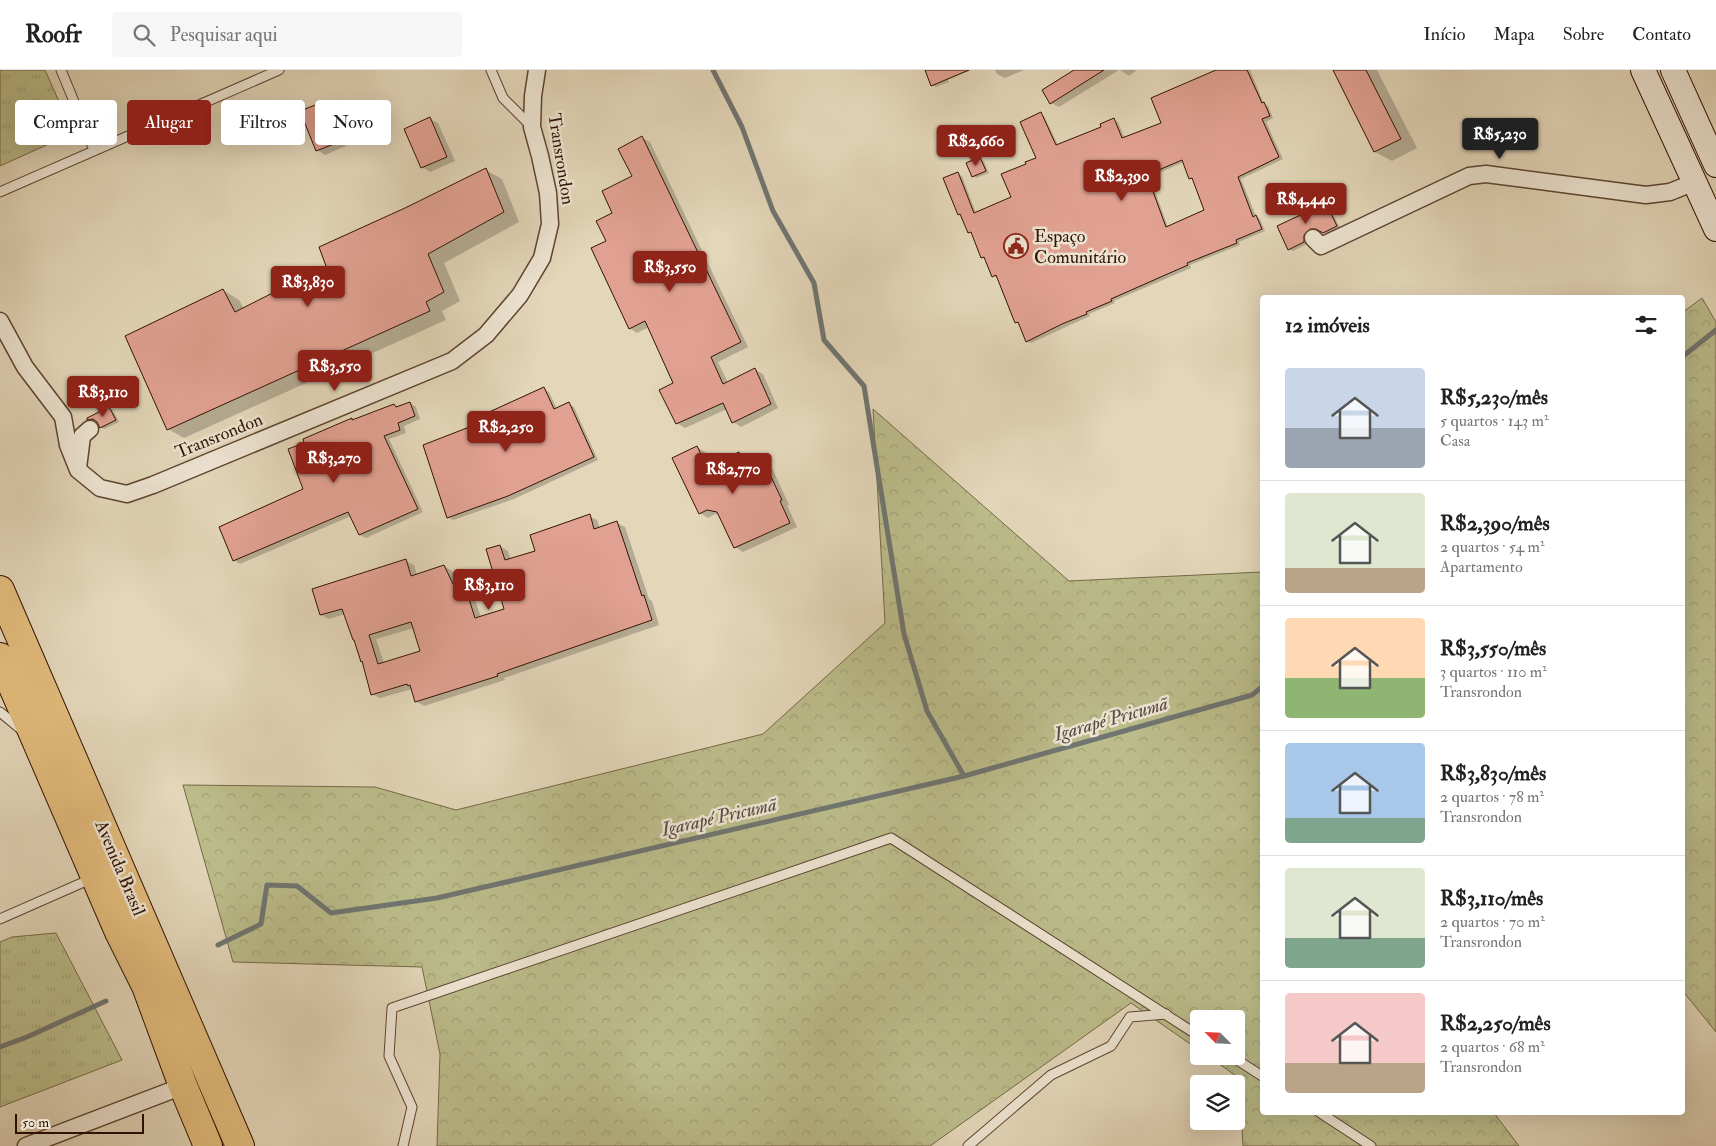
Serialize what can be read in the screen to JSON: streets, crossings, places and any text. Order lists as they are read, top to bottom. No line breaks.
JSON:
{"streets":{"highway":["Avenida Brasil"],"street":["Transrondon"]},"water":["Igarapé Pricumã"],"places":{"public building":["Espaço Comunitário"]},"scale_bar":"50 m","north":"top left","page":{"header":"Roofr","search":"Pesquisar aqui","nav":["Início","Mapa","Sobre","Contato"],"chip":["Comprar","Alugar","Filtros","Novo"],"price":["R$5,230","R$2,660","R$2,390","R$4,440","R$3,550","R$3,830","R$3,550","R$3,110","R$2,250","R$3,270","R$2,770","R$3,110"],"heading":"12 imóveis","list":[{"name":"R$5,230/mês","note":"5 quartos · 143 m² · Casa"},{"name":"R$2,390/mês","note":"2 quartos · 54 m² · Apartamento"},{"name":"R$3,550/mês","note":"3 quartos · 110 m² · Transrondon"},{"name":"R$3,830/mês","note":"2 quartos · 78 m² · Transrondon"},{"name":"R$3,110/mês","note":"2 quartos · 70 m² · Transrondon"},{"name":"R$2,250/mês","note":"2 quartos · 68 m² · Transrondon"}],"scale":"50 m"}}
